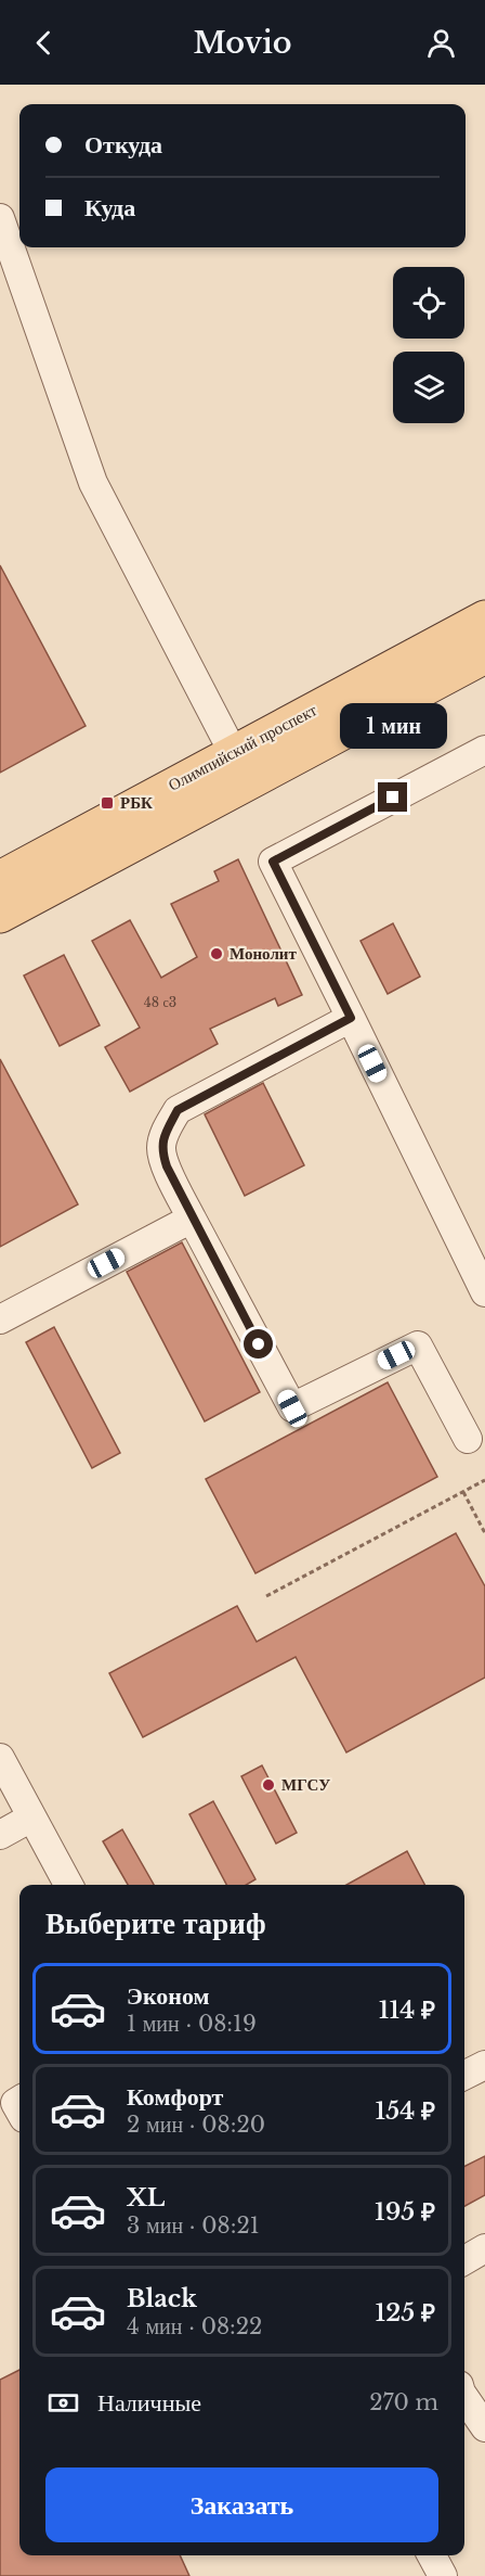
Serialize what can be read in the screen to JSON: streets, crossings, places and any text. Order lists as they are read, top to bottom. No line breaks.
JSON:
{"streets":{"main road":["Олимпийский проспект"]},"places":{"transit":["РБК"],"other":["Монолит","МГСУ"]},"house_numbers":["48 с3"],"page":{"header":"Movio","banner":["Откуда","Куда"],"bubble":"1 мин","heading":"Выберите тариф","list":[{"name":"Эконом","note":"1 мин · 08:19","value":"114 ₽"},{"name":"Комфорт","note":"2 мин · 08:20","value":"154 ₽"},{"name":"XL","note":"3 мин · 08:21","value":"195 ₽"},{"name":"Black","note":"4 мин · 08:22","value":"125 ₽"}],"pay":["Наличные","270 m"],"buttons":"Заказать"}}
